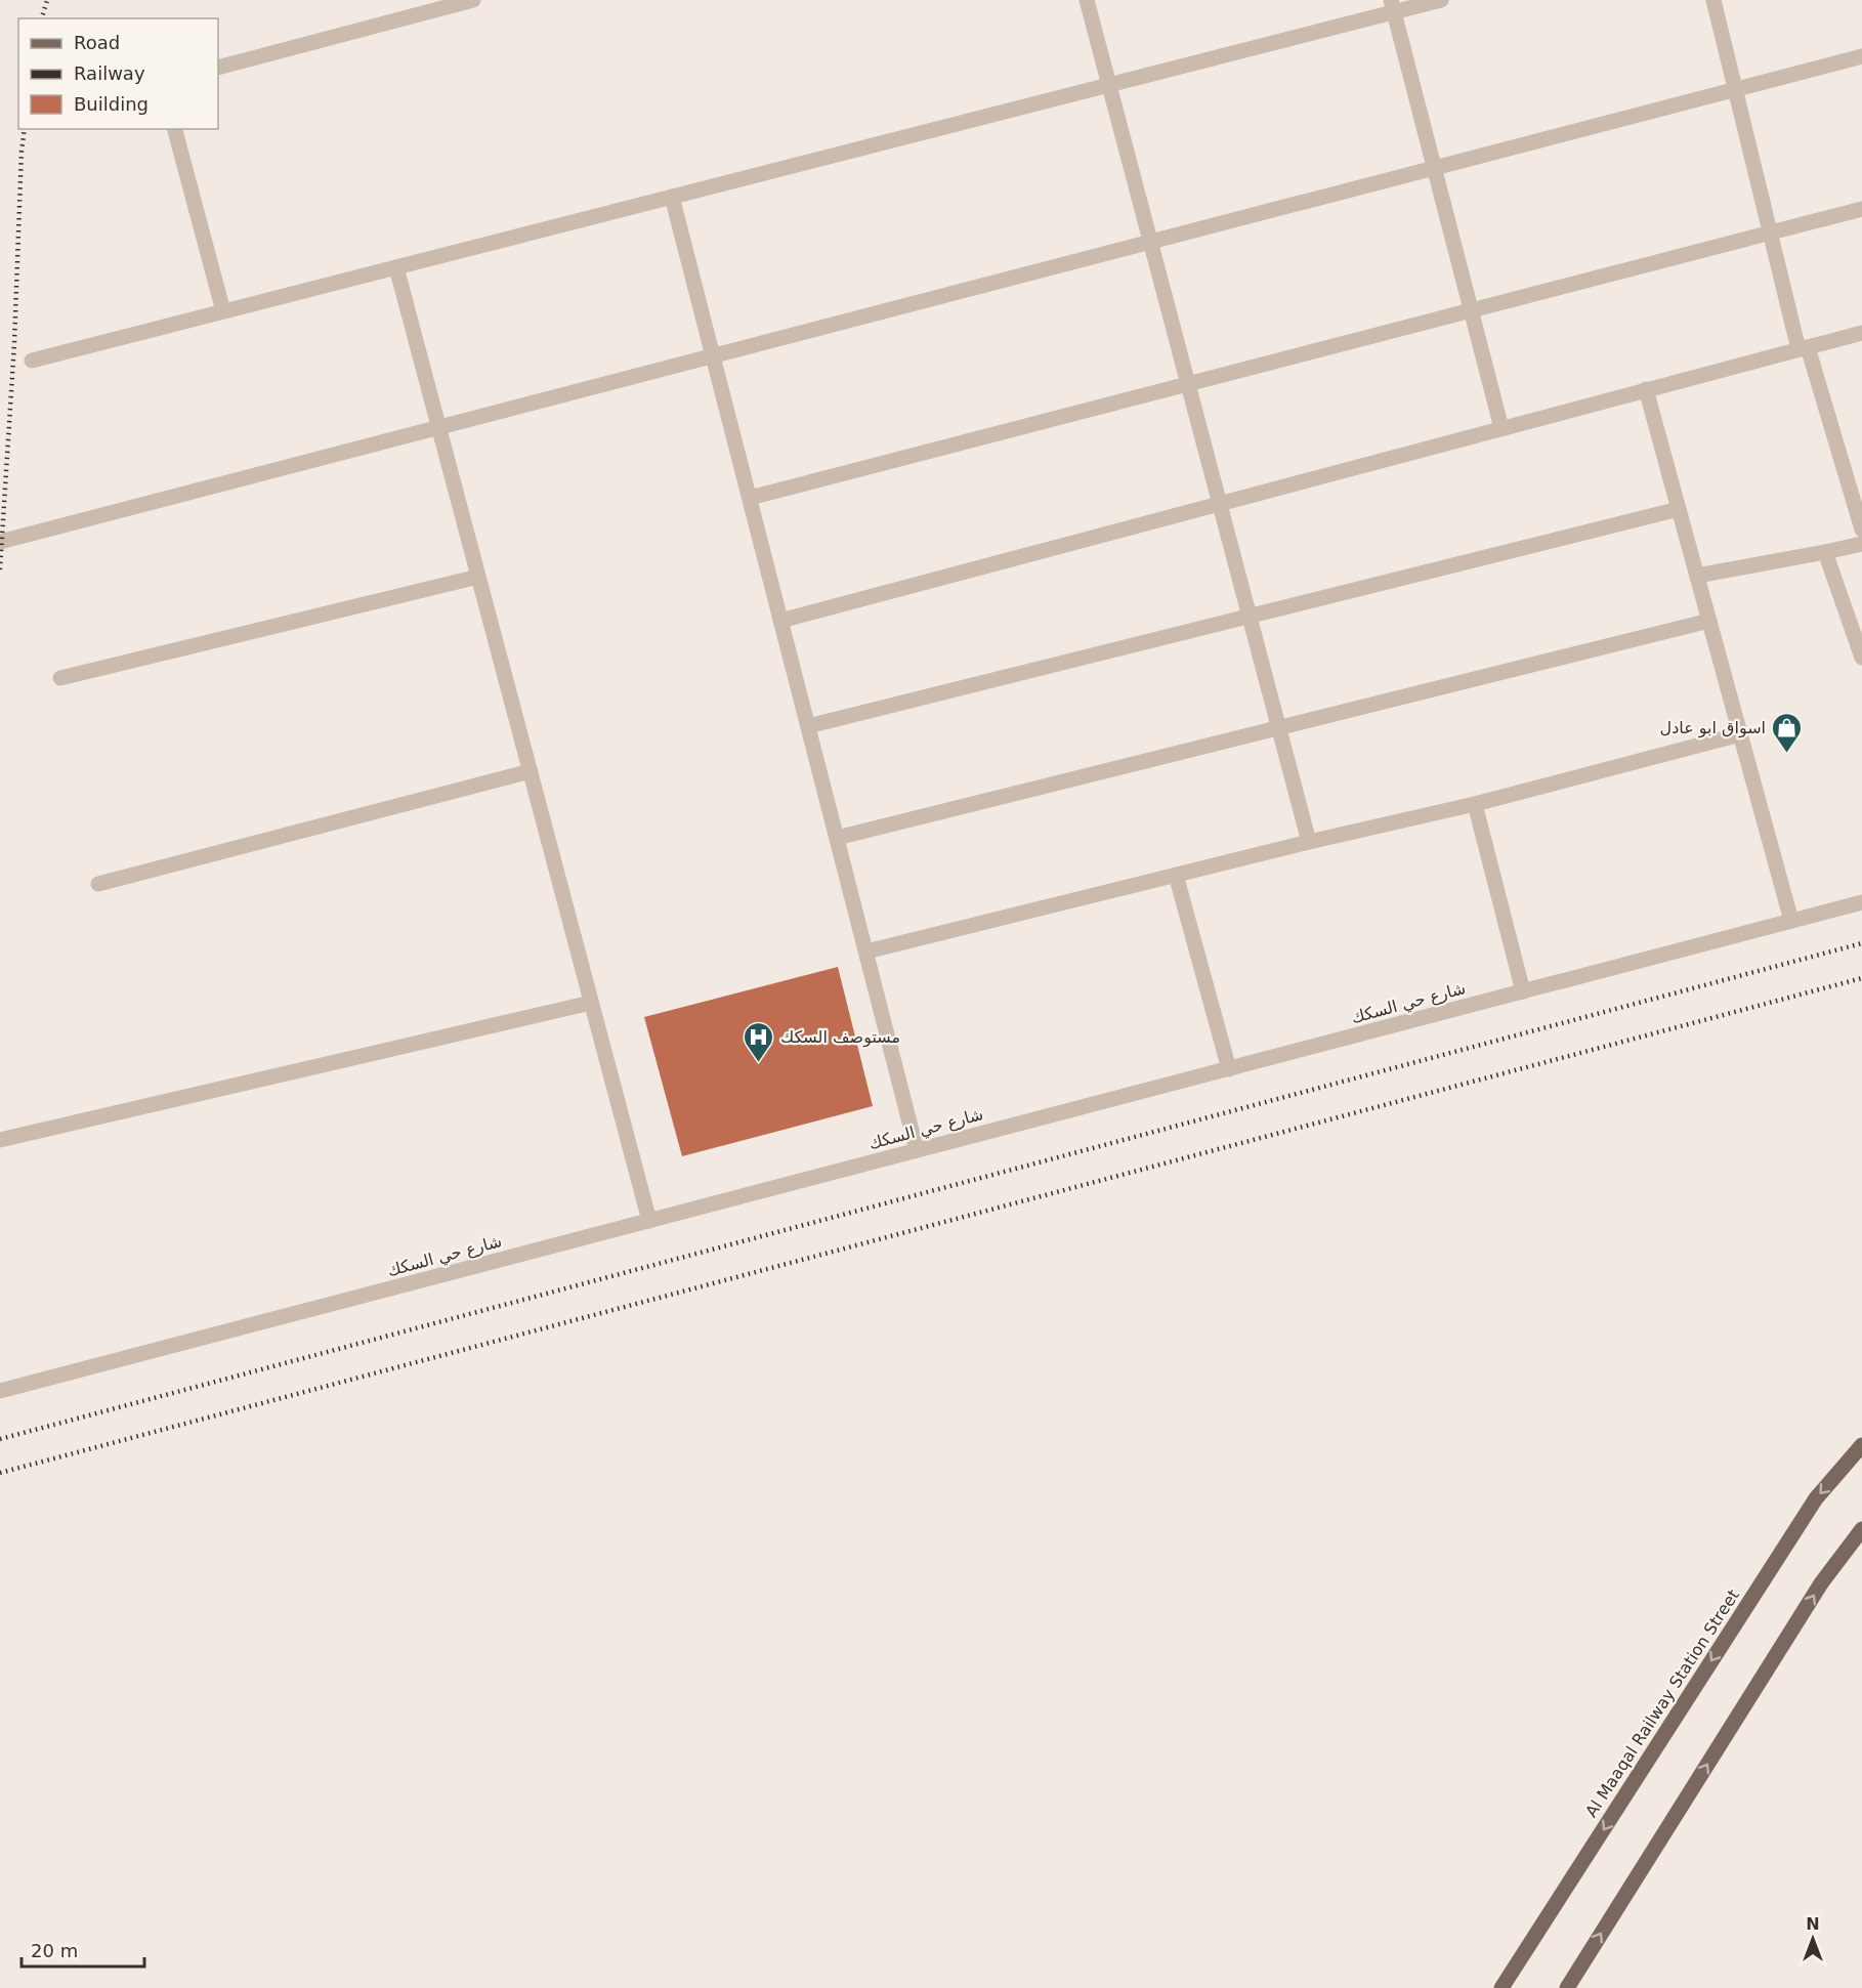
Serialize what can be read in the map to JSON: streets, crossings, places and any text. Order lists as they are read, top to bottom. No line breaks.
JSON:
{"streets":{"main road":["Al Maaqal Railway Station Street"],"street":["شارع حي السكك"]},"places":{"shop":["اسواق ابو عادل"],"hospital":["مستوصف السكك"]},"legend":["Road","Railway","Building"],"scale_bar":"20 m","north":"top"}
